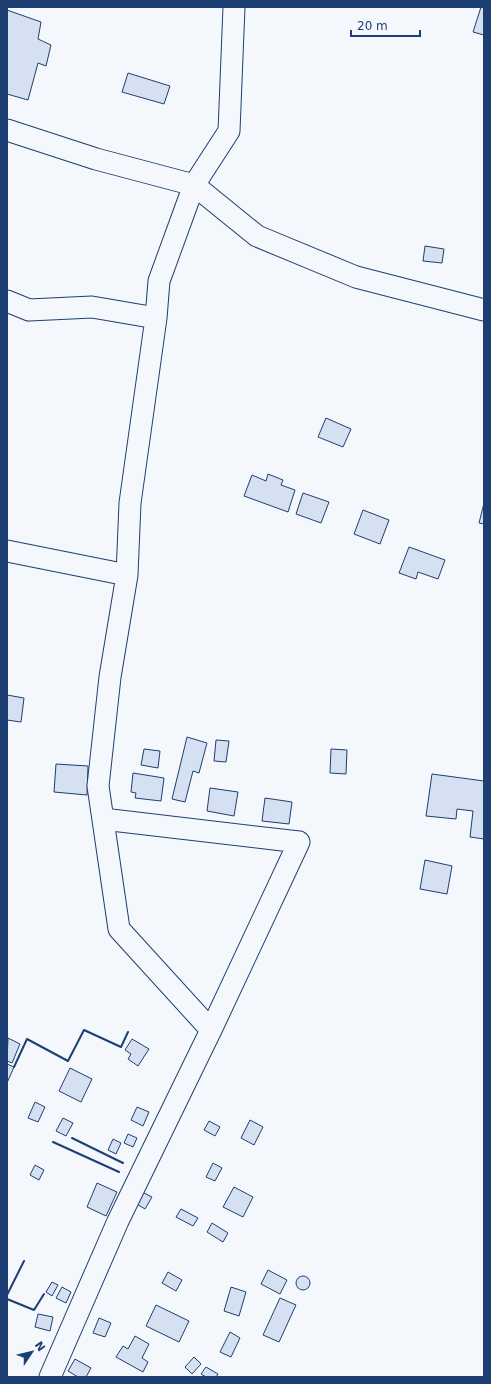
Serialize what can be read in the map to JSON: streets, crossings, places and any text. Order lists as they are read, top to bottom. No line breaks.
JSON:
{"scale_bar":"20 m","north":"top right"}
